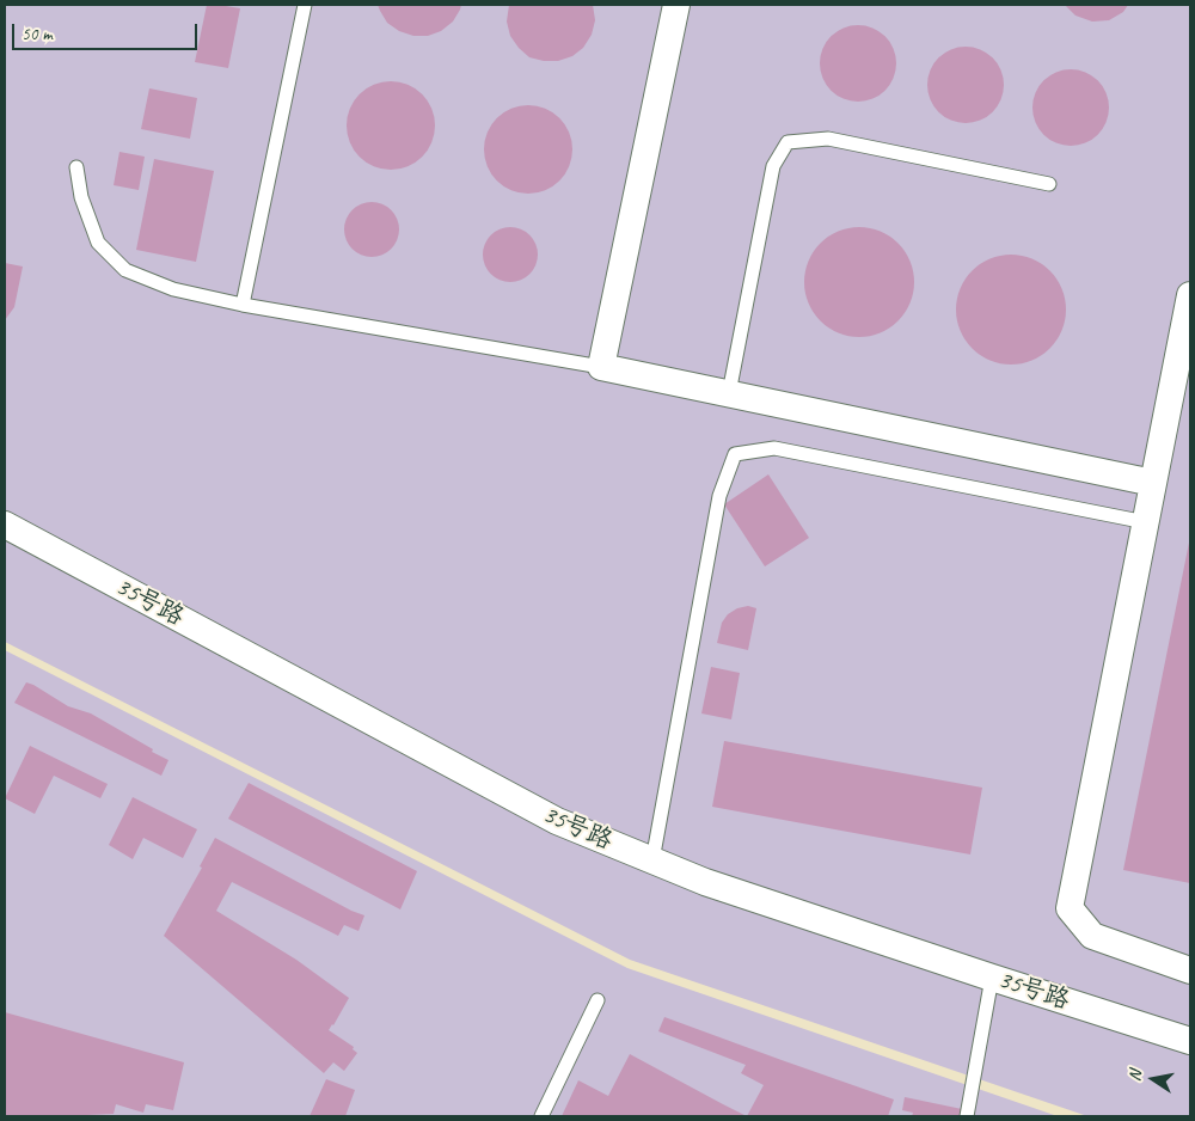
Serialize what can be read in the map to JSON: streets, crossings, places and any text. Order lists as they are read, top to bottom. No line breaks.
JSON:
{"streets":{"street":["35号路"]},"scale_bar":"50 m","north":"left"}
